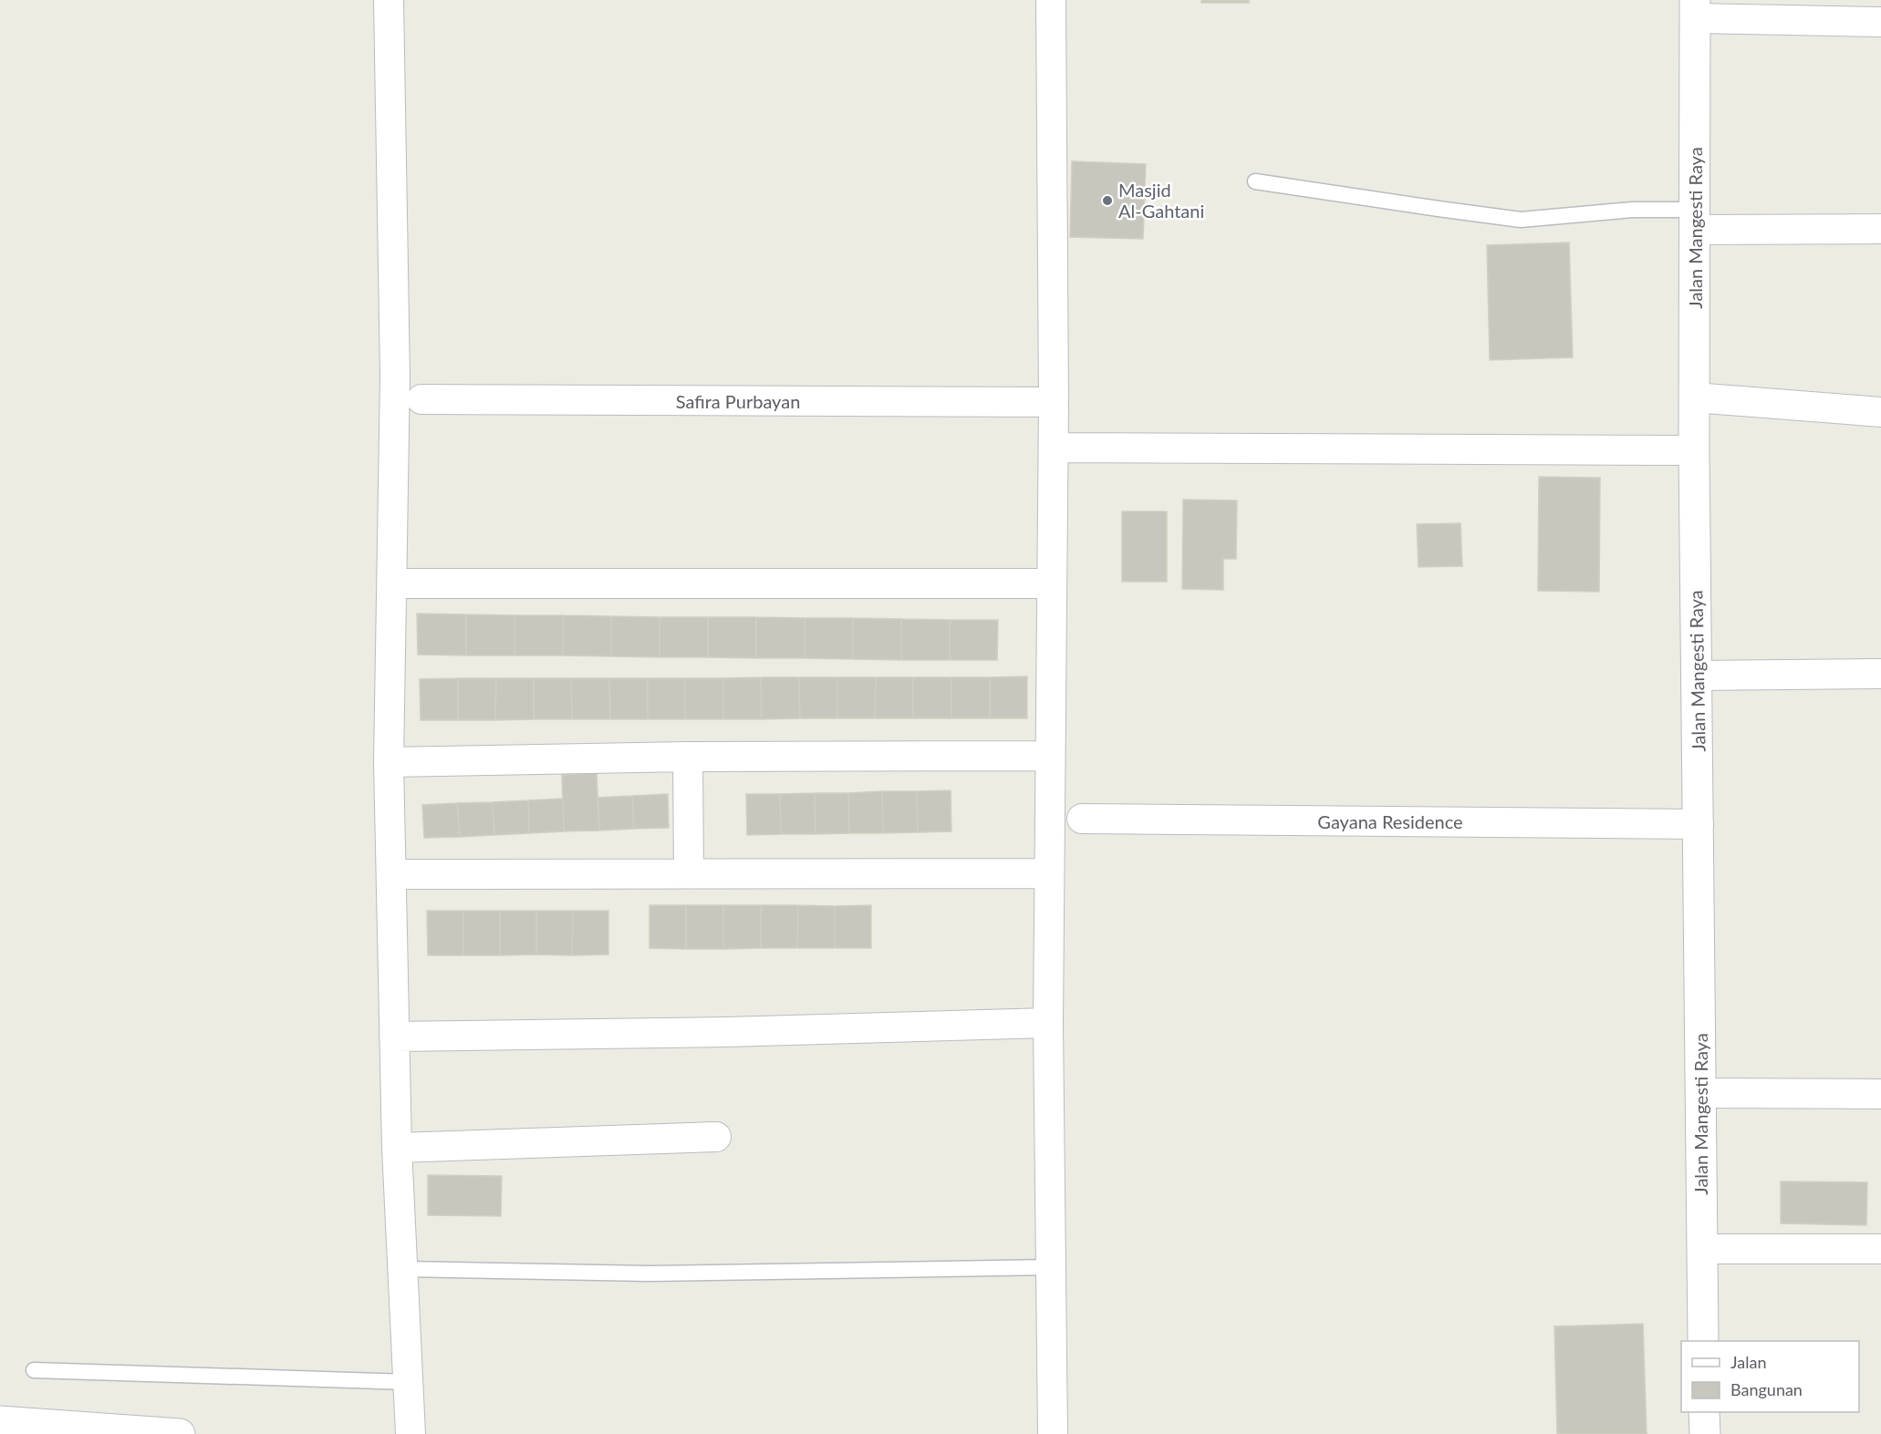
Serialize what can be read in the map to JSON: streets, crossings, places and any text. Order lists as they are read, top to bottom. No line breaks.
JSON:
{"streets":{"main road":["Jalan Mangesti Raya"],"street":["Safira Purbayan","Gayana Residence"]},"crossings":[["Jalan Mangesti Raya","Gayana Residence"]],"places":["Masjid Al-Gahtani"],"legend":["Jalan","Bangunan"]}
